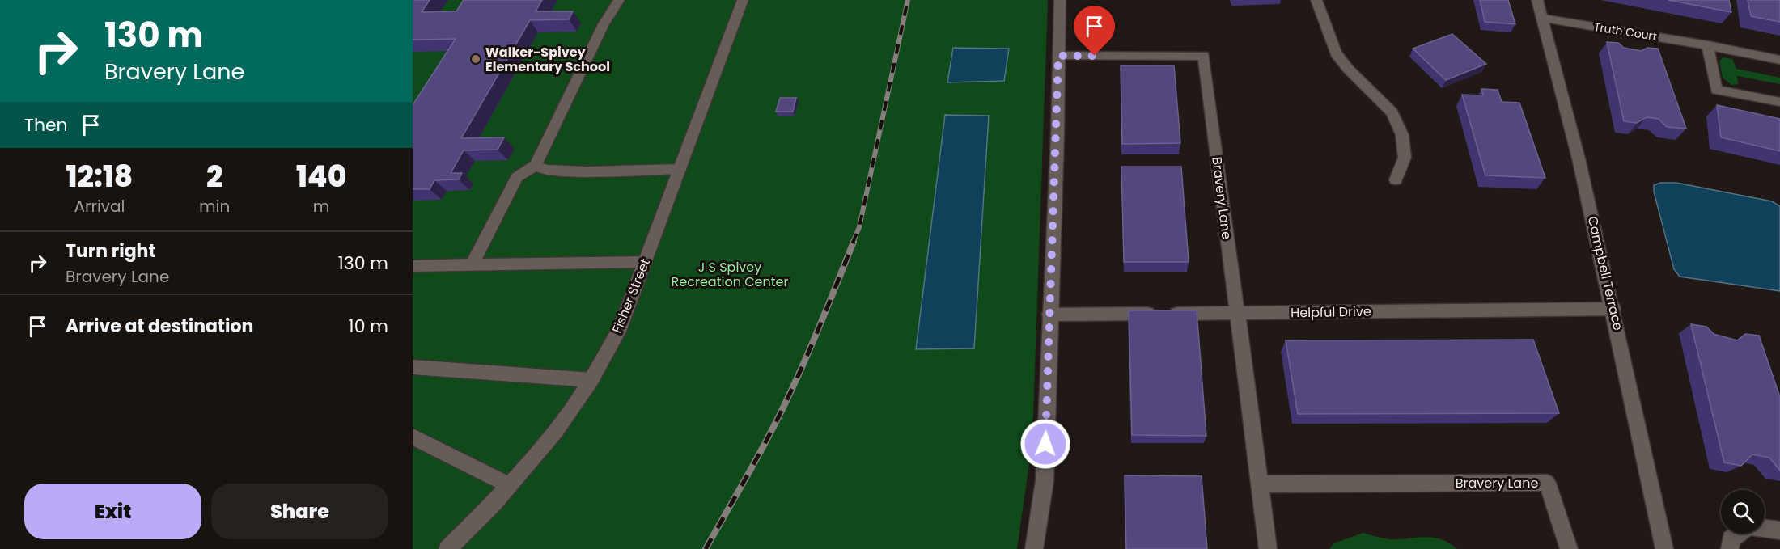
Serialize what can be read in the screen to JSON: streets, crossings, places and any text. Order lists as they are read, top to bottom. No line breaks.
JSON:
{"streets":{"street":["Truth Court","Bravery Lane","Campbell Terrace","Fisher Street","Helpful Drive"]},"crossings":[["Truth Court","Campbell Terrace"],["Bravery Lane","Helpful Drive"],["Campbell Terrace","Helpful Drive"]],"parks":["J S Spivey Recreation Center"],"places":["Walker-Spivey Elementary School"],"page":{"turn":["130 m","Bravery Lane"],"then":"Then","eta":["12:18","Arrival","2","min","140","m"],"list":[{"name":"Turn right","note":"Bravery Lane","value":"130 m"},{"name":"Arrive at destination","value":"10 m"}],"buttons":["Exit","Share"]}}
